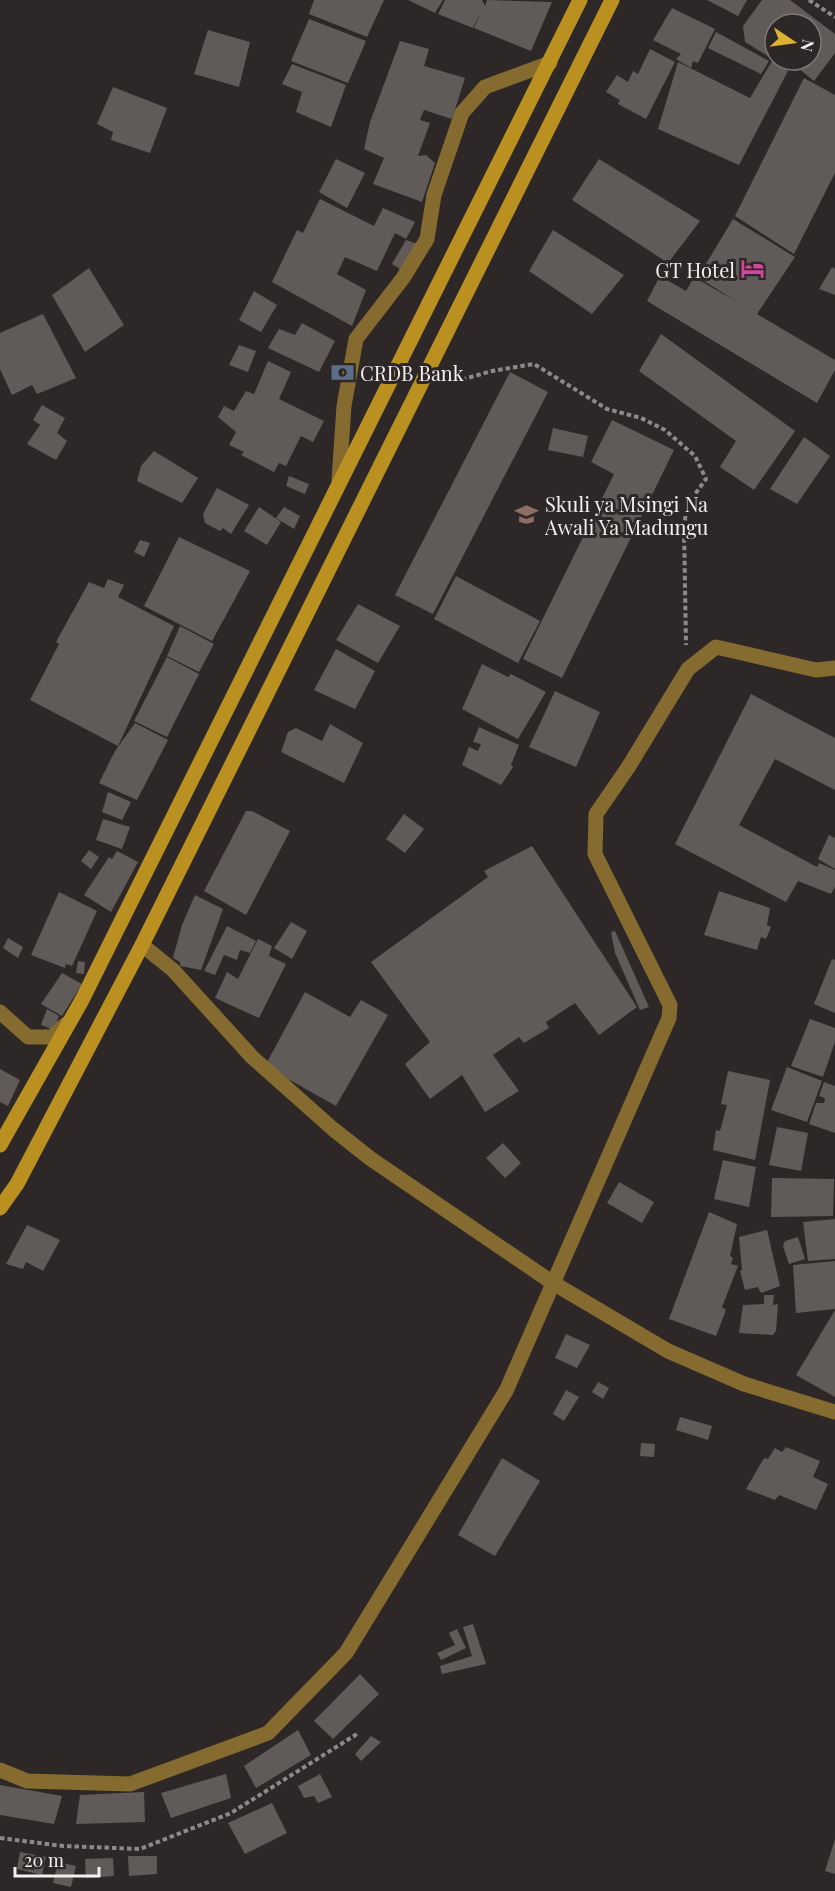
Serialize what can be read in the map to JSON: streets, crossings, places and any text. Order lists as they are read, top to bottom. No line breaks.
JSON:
{"places":{"hotel":["GT Hotel"],"bank":["CRDB Bank"],"school or university":["Skuli ya Msingi Na Awali Ya Madungu"]},"scale_bar":"20 m","north":"right"}
